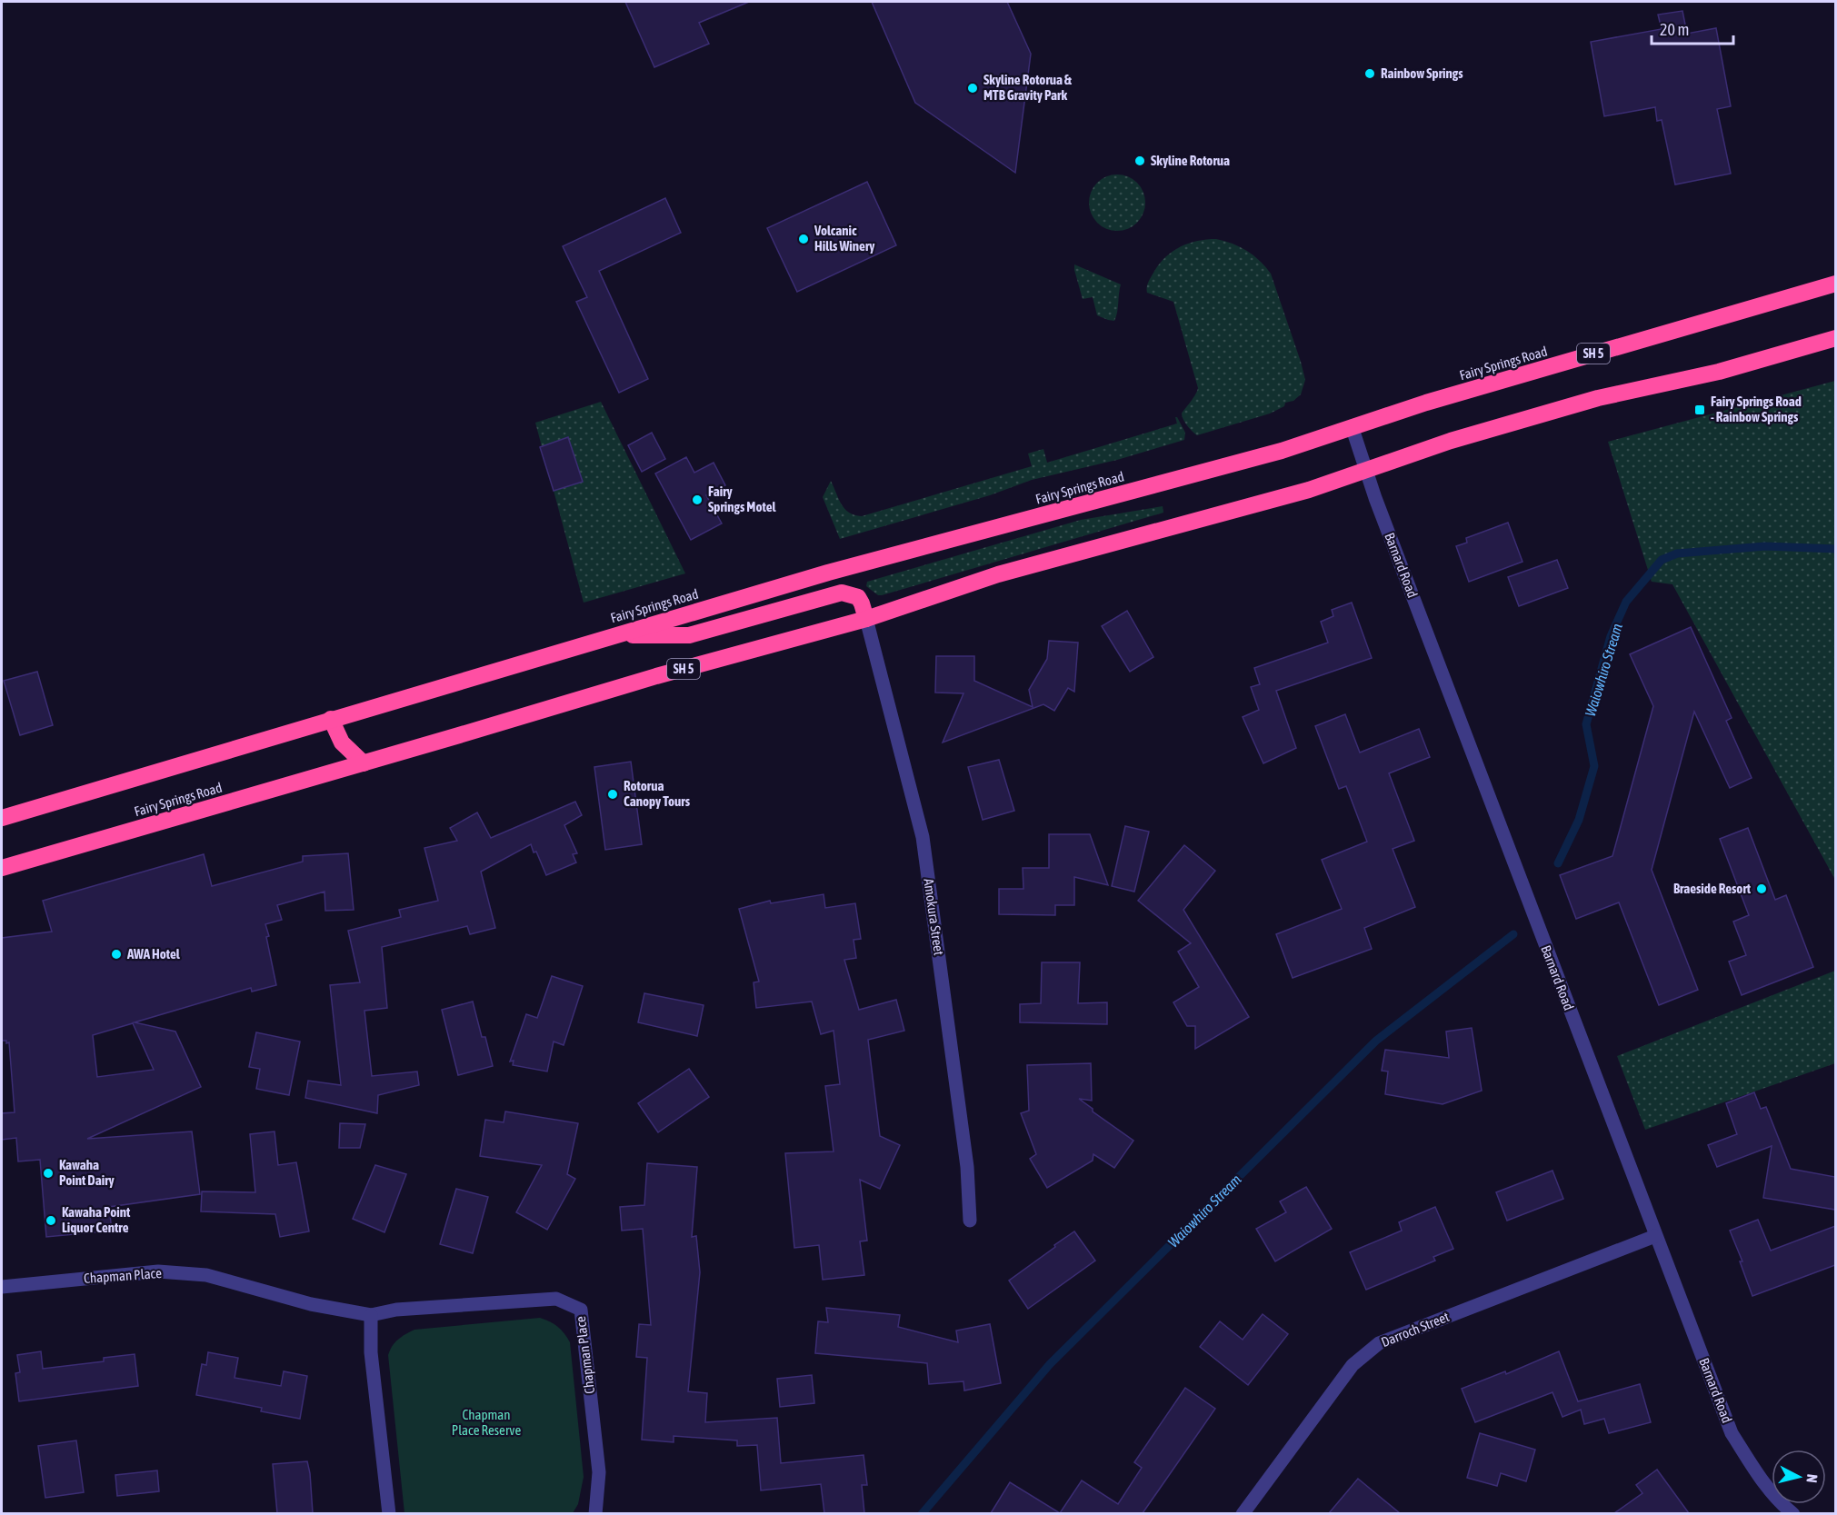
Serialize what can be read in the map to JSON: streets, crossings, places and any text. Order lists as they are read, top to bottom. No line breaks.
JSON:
{"streets":{"highway":["SH 5","Fairy Springs Road"],"street":["Barnard Road","Amokura Street","Chapman Place","Darroch Street"]},"crossings":[["Fairy Springs Road","Barnard Road"],["Fairy Springs Road","Amokura Street"],["Barnard Road","Darroch Street"]],"water":["Waiowhiro Stream"],"parks":["Chapman Place Reserve"],"places":{"other":["Rainbow Springs","Skyline Rotorua & MTB Gravity Park","Skyline Rotorua","Volcanic Hills Winery","Fairy Springs Motel","Rotorua Canopy Tours","Braeside Resort","AWA Hotel","Kawaha Point Dairy","Kawaha Point Liquor Centre"],"transit":["Fairy Springs Road - Rainbow Springs"]},"scale_bar":"20 m","north":"right"}
